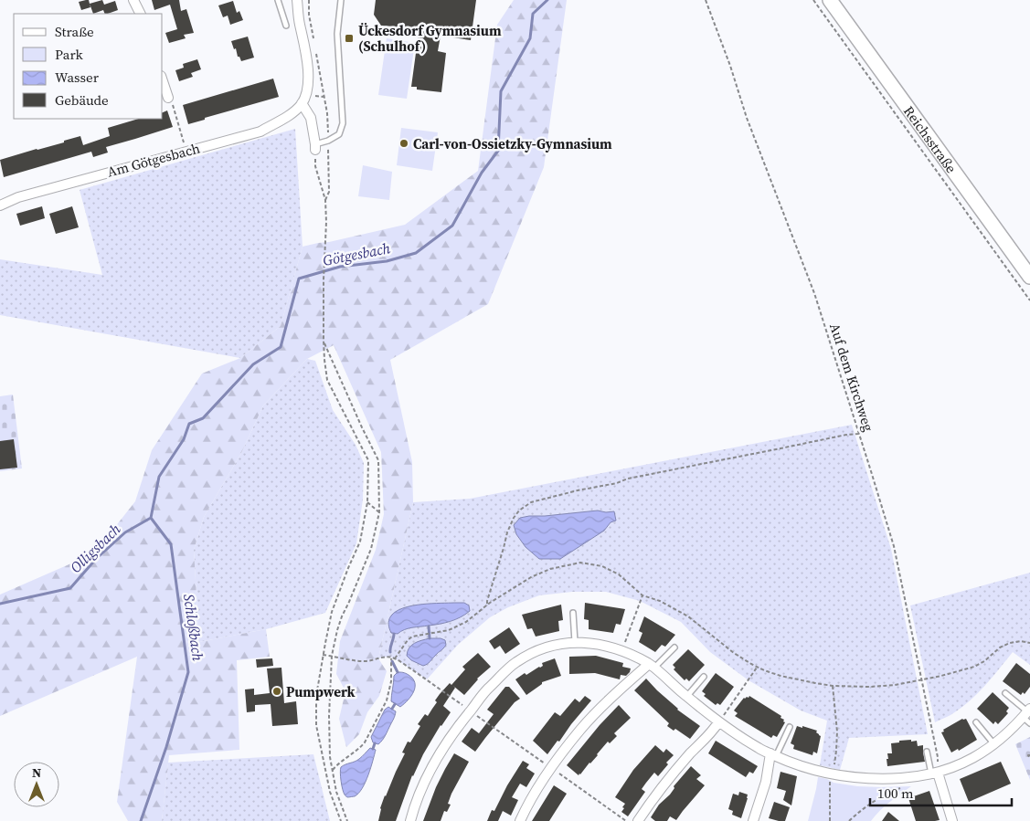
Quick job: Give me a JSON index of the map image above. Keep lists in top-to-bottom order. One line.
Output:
{"streets":{"main road":["Reichsstraße"],"street":["Am Götgesbach"],"path":["Auf dem Kirchweg"]},"water":["Götgesbach","Olligsbach","Schloßbach"],"places":{"transit":["Ückesdorf Gymnasium (Schulhof)"],"other":["Carl-von-Ossietzky-Gymnasium","Pumpwerk"]},"legend":["Straße","Park","Wasser","Gebäude"],"scale_bar":"100 m","north":"top"}
